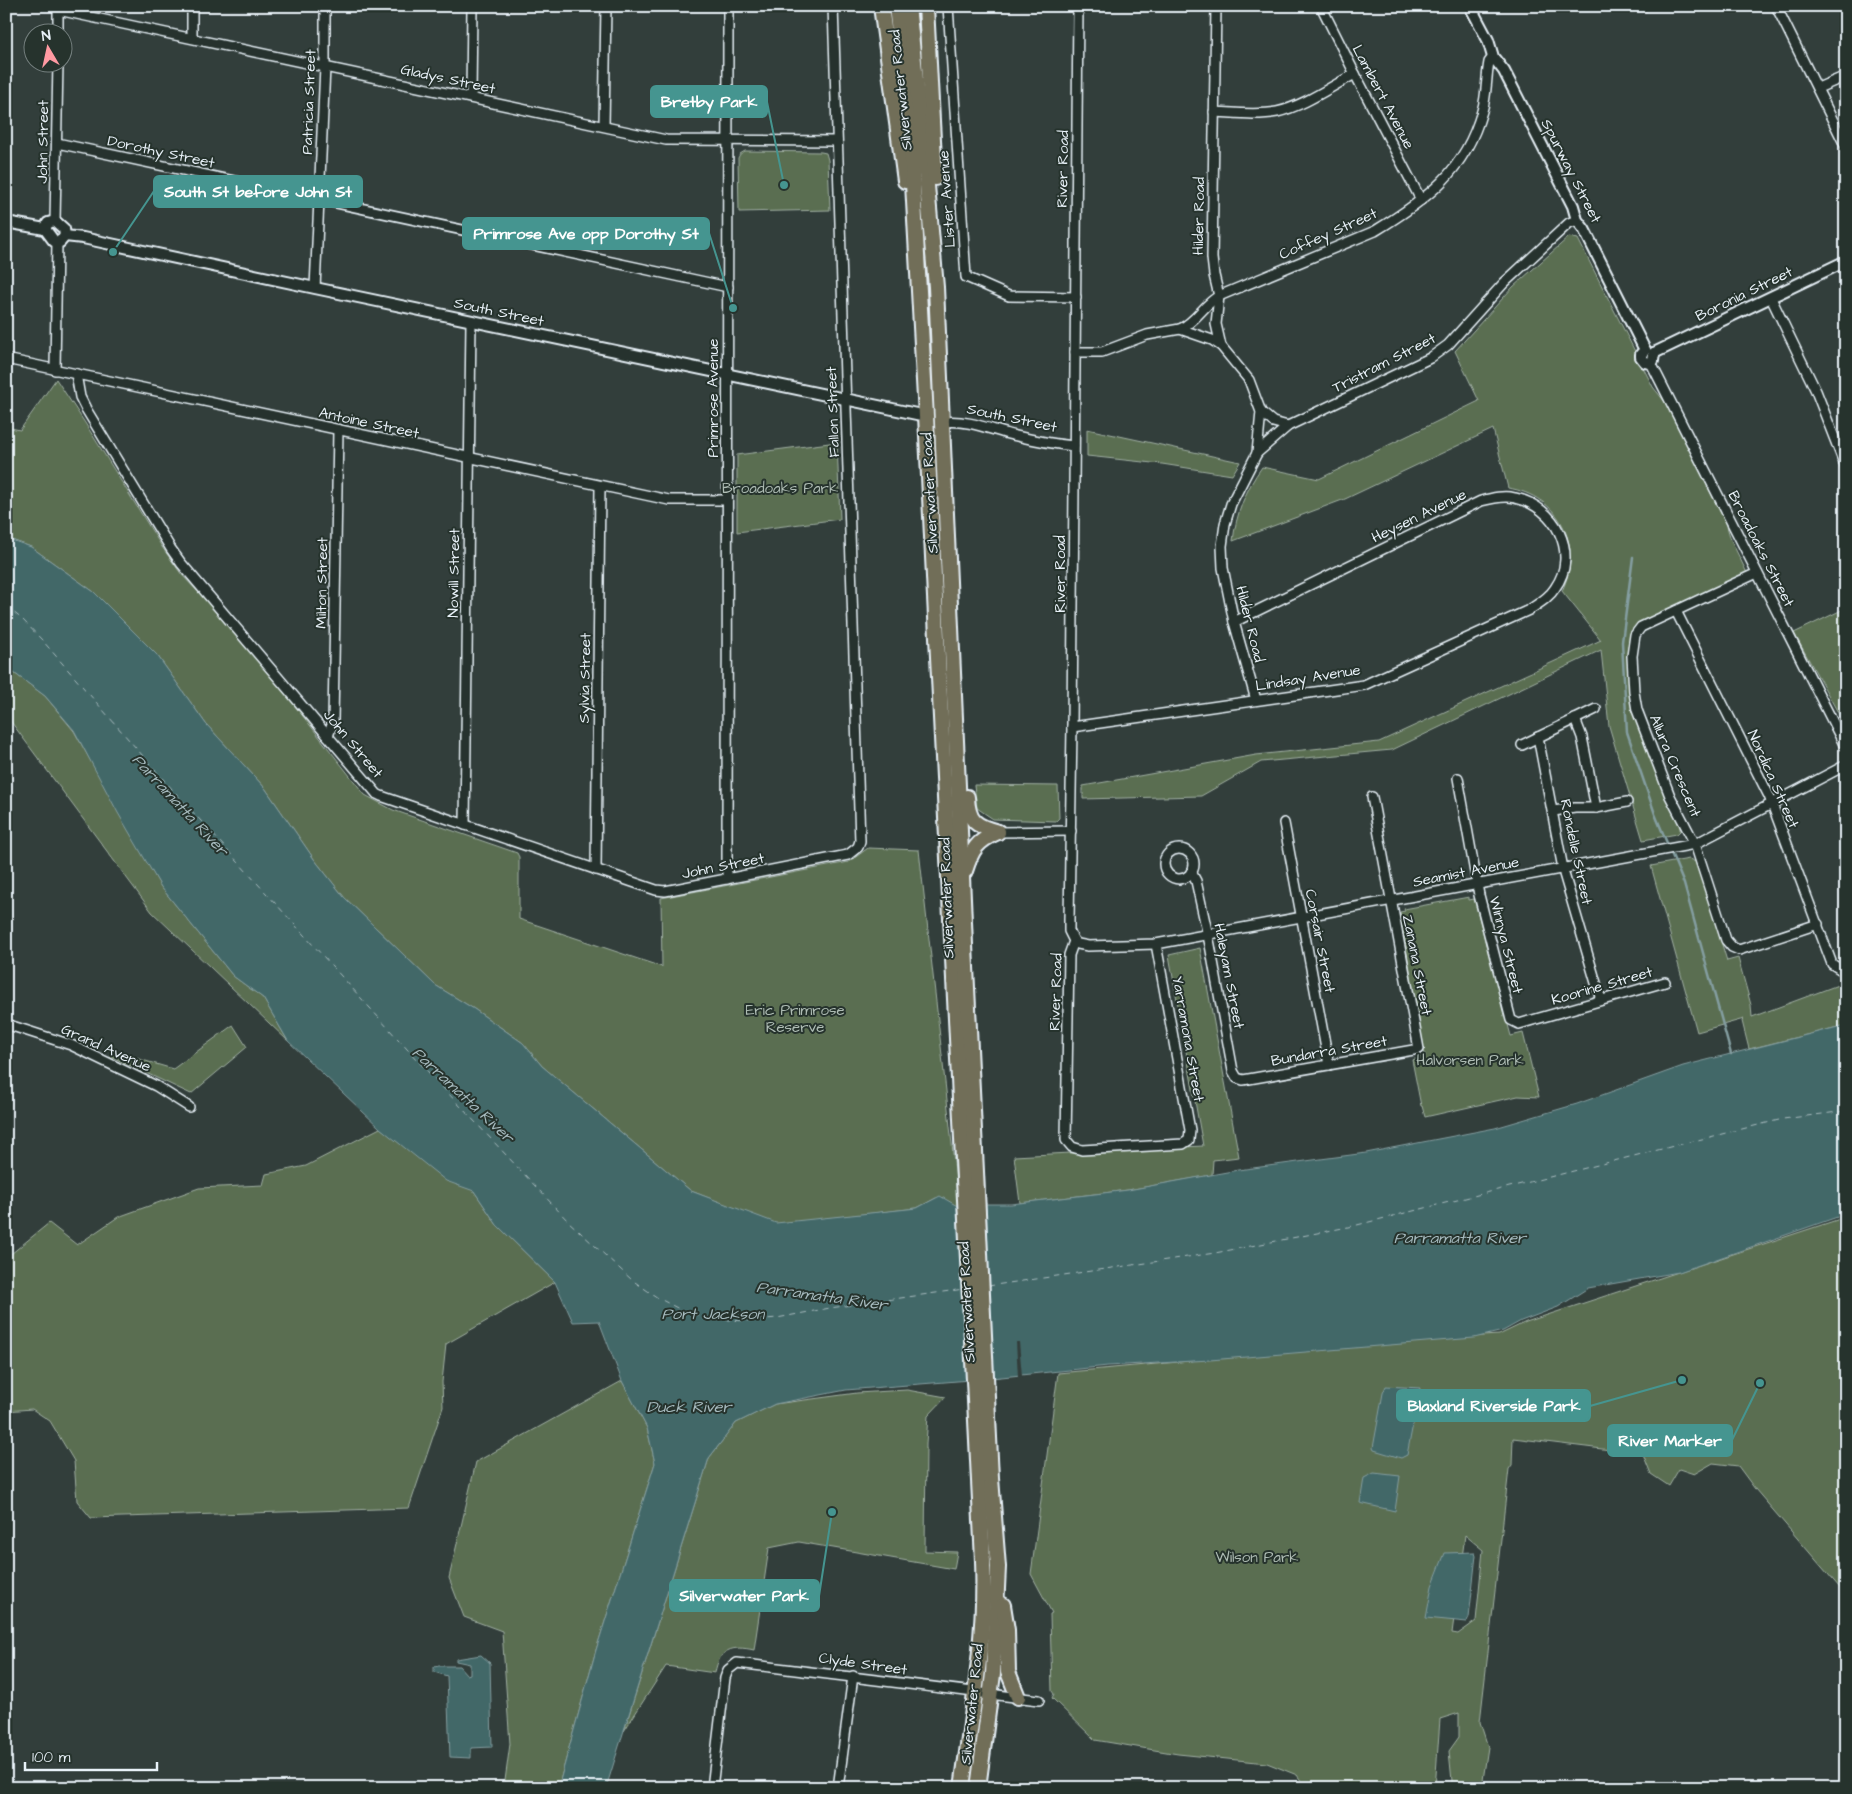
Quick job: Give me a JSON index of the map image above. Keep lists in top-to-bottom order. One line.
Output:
{"streets":{"highway":["Silverwater Road"],"street":["Gladys Street","Lambert Avenue","Patricia Street","John Street","Dorothy Street","River Road","Spurway Street","Lister Avenue","Hilder Road","Coffey Street","Boronia Street","South Street","Tristram Street","Primrose Avenue","Fallon Street","Antoine Street","Heysen Avenue","Broadoaks Street","Nowill Street","Milton Street","Sylvia Street","Lindsay Avenue","Allura Crescent","Nordica Street","Rondelle Street","Seamist Avenue","Corsair Street","Winnya Street","Zanana Street","Haleyam Street","Koorine Street","Yarramona Street","Grand Avenue","Bundarra Street","Clyde Street"]},"crossings":[["Gladys Street","Patricia Street"],["Gladys Street","Primrose Avenue"],["Gladys Street","Fallon Street"],["Silverwater Road","South Street"],["Silverwater Road","Clyde Street"],["Lambert Avenue","Coffey Street"],["Patricia Street","Dorothy Street"],["Patricia Street","South Street"],["John Street","Dorothy Street"],["John Street","South Street"],["John Street","Primrose Avenue"],["John Street","Fallon Street"],["John Street","Antoine Street"],["John Street","Nowill Street"],["John Street","Milton Street"],["John Street","Sylvia Street"],["Dorothy Street","Primrose Avenue"],["River Road","Lister Avenue"],["River Road","Coffey Street"],["River Road","South Street"],["River Road","Lindsay Avenue"],["River Road","Seamist Avenue"],["River Road","Yarramona Street"],["Spurway Street","Coffey Street"],["Spurway Street","Boronia Street"],["Spurway Street","Tristram Street"],["Spurway Street","Broadoaks Street"],["Hilder Road","Coffey Street"],["Hilder Road","Tristram Street"],["Hilder Road","Heysen Avenue"],["Hilder Road","Lindsay Avenue"],["Boronia Street","Broadoaks Street"],["South Street","Primrose Avenue"],["South Street","Fallon Street"],["South Street","Nowill Street"],["Primrose Avenue","Antoine Street"],["Antoine Street","Nowill Street"],["Antoine Street","Milton Street"],["Antoine Street","Sylvia Street"],["Heysen Avenue","Lindsay Avenue"],["Broadoaks Street","Allura Crescent"],["Allura Crescent","Nordica Street"],["Allura Crescent","Seamist Avenue"],["Nordica Street","Seamist Avenue"],["Rondelle Street","Seamist Avenue"],["Rondelle Street","Koorine Street"],["Seamist Avenue","Corsair Street"],["Seamist Avenue","Winnya Street"],["Seamist Avenue","Zanana Street"],["Seamist Avenue","Haleyam Street"],["Seamist Avenue","Yarramona Street"],["Corsair Street","Bundarra Street"],["Winnya Street","Koorine Street"],["Zanana Street","Bundarra Street"],["Haleyam Street","Bundarra Street"]],"water":["Parramatta River","Port Jackson","Duck River"],"parks":["Broadoaks Park","Eric Primrose Reserve","Halvorsen Park","Wilson Park"],"places":["Bretby Park","South St before John St","Primrose Ave opp Dorothy St","Blaxland Riverside Park","River Marker","Silverwater Park"],"scale_bar":"100 m","north":"top"}
